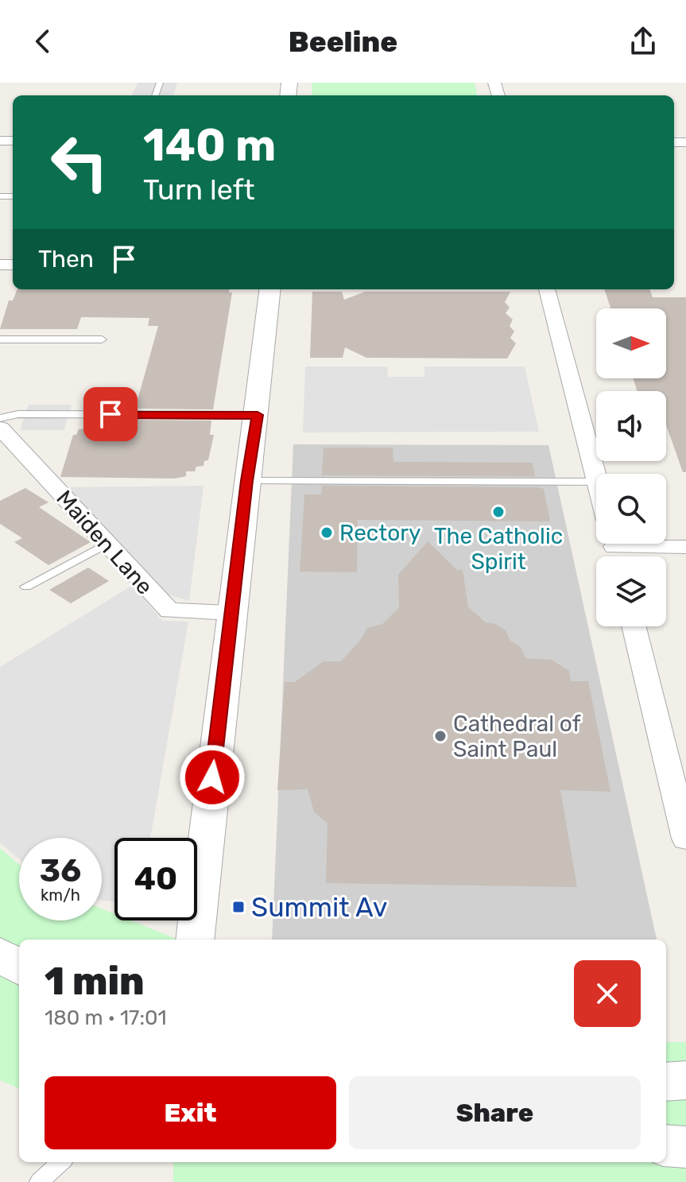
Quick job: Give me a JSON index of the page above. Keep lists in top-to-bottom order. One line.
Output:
{"streets":{"street":["Maiden Lane"]},"places":{"other":["The Catholic Spirit","Rectory","Cathedral of Saint Paul"],"transit":["Summit Av"]},"north":"right","page":{"header":"Beeline","turn":["140 m","Turn left"],"then":"Then","speed":"36 km/h","limit":"40","heading":["1 min","180 m · 17:01"],"buttons":["Exit","Share"]}}
